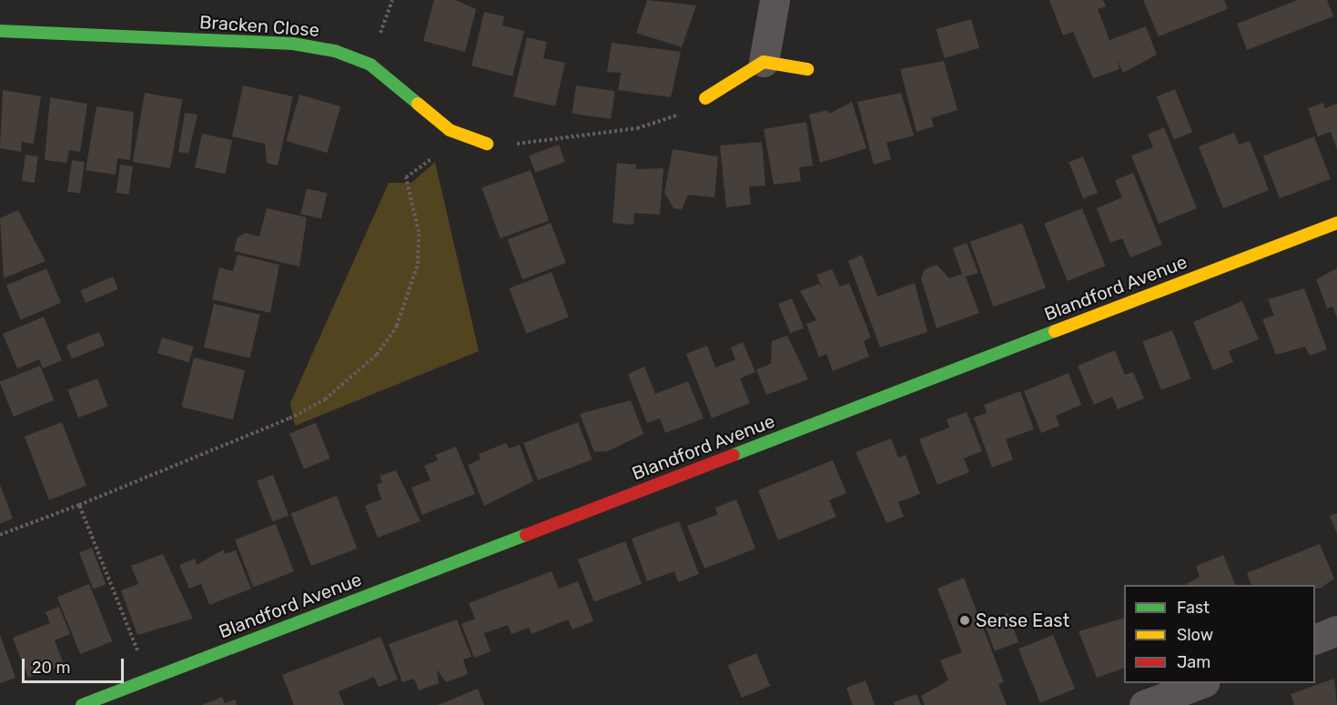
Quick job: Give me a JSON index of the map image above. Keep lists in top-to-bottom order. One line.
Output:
{"streets":{"street":["Bracken Close","Blandford Avenue"]},"places":["Sense East"],"legend":["Fast","Slow","Jam"],"scale_bar":"20 m"}
